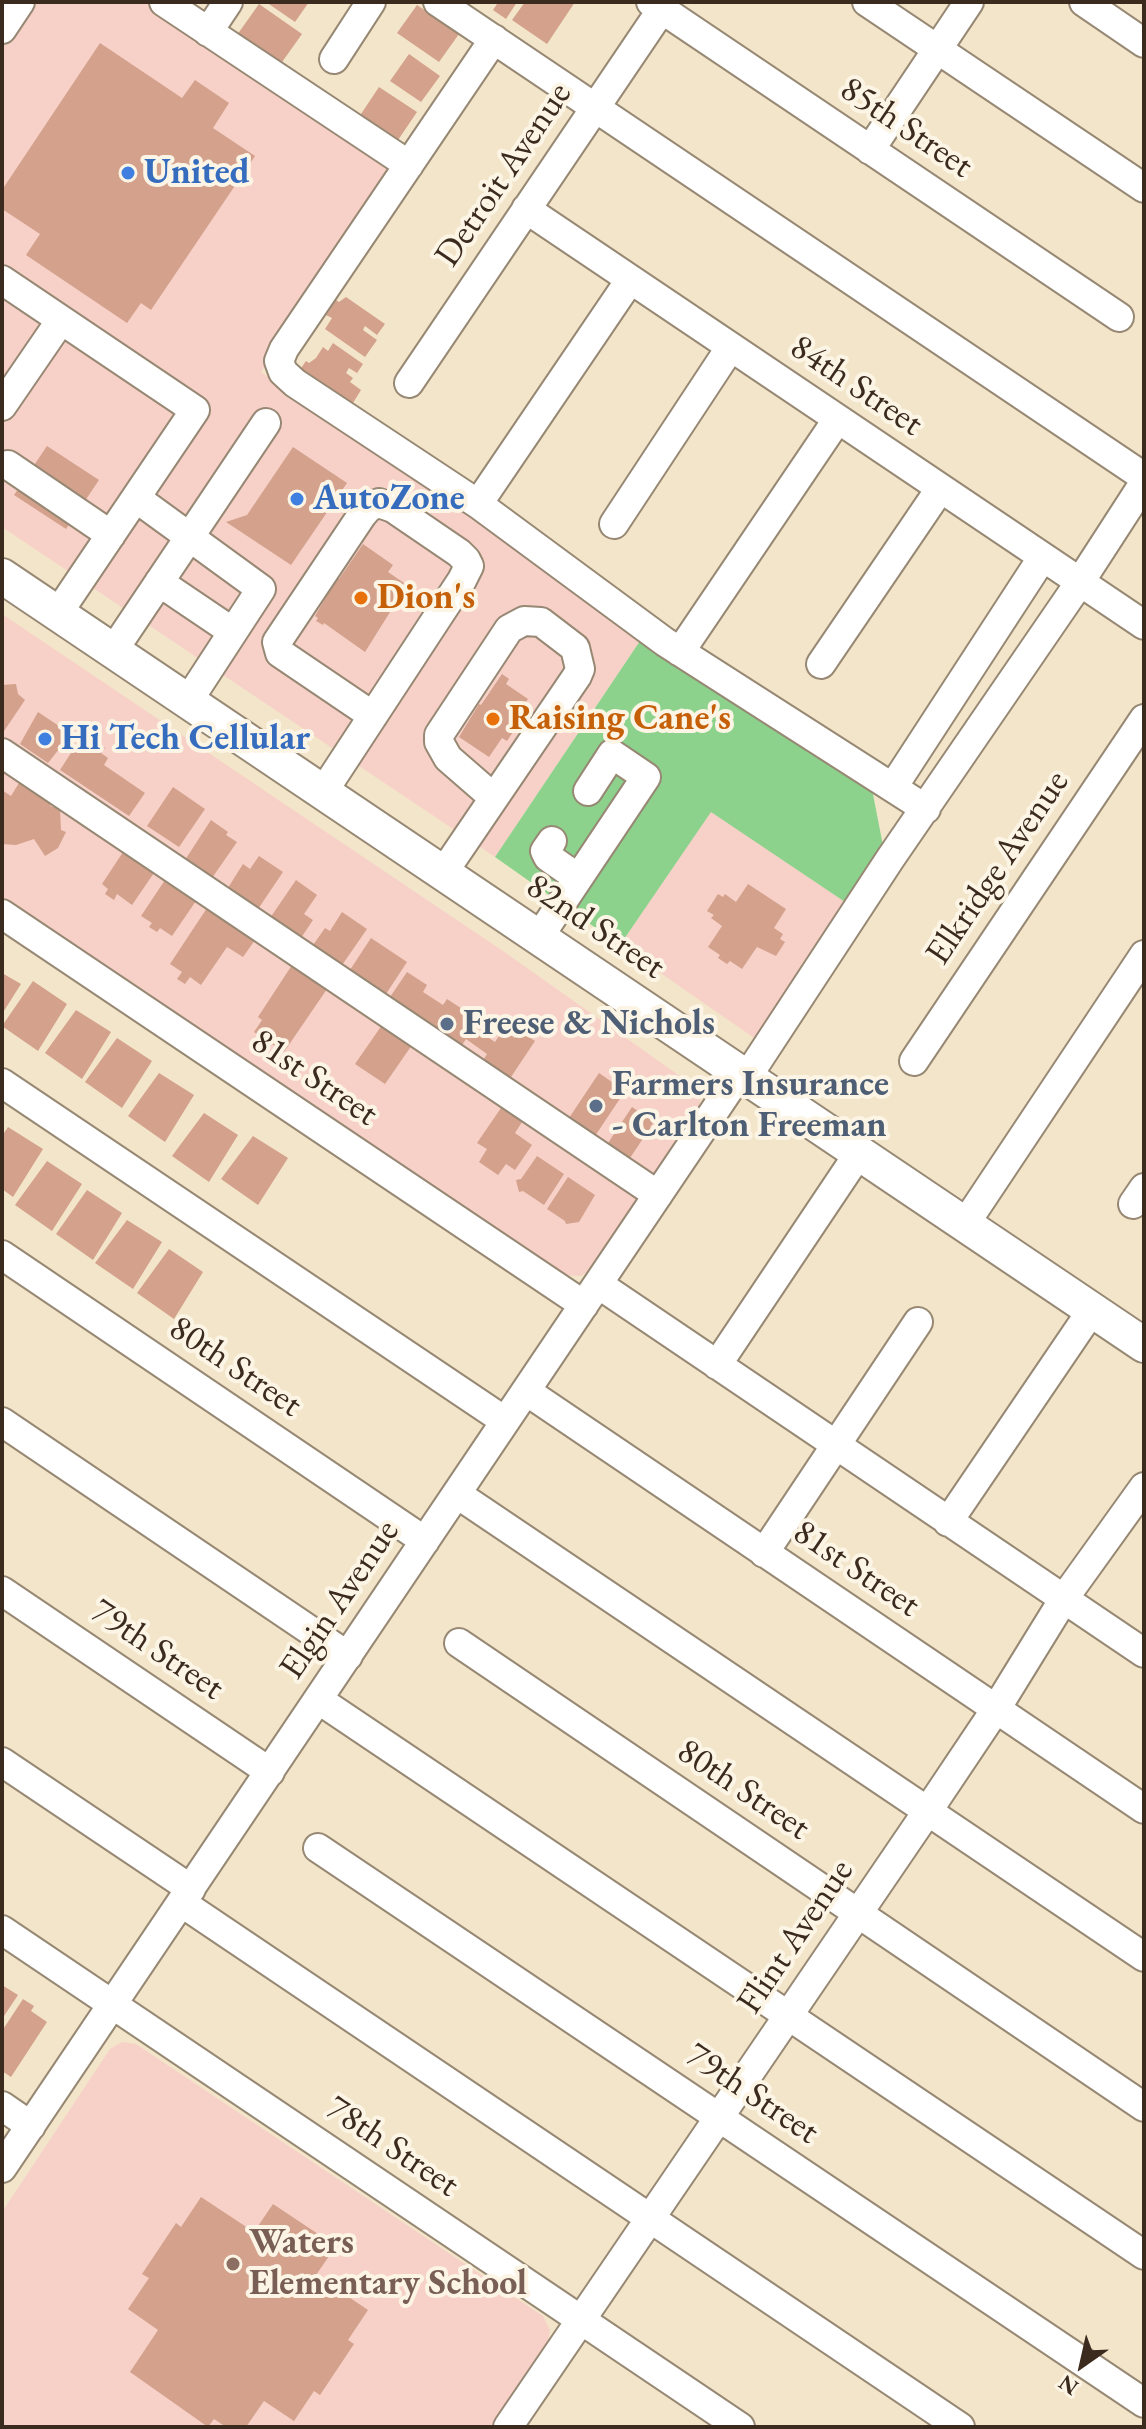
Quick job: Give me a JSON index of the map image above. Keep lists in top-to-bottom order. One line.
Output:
{"streets":{"main road":["82nd Street"],"street":["85th Street","Detroit Avenue","84th Street","Elkridge Avenue","81st Street","80th Street","Elgin Avenue","79th Street","Flint Avenue","78th Street"]},"crossings":[["85th Street","Detroit Avenue"],["Detroit Avenue","84th Street"],["84th Street","Elgin Avenue"],["82nd Street","Elgin Avenue"],["81st Street","Elgin Avenue"],["81st Street","Flint Avenue"],["80th Street","Elgin Avenue"],["80th Street","Flint Avenue"],["Elgin Avenue","79th Street"],["Elgin Avenue","78th Street"],["79th Street","Flint Avenue"],["Flint Avenue","78th Street"]],"places":["United","AutoZone","Dion's","Raising Cane's","Hi Tech Cellular","Freese & Nichols","Farmers Insurance - Carlton Freeman","Waters Elementary School"],"north":"bottom left"}
